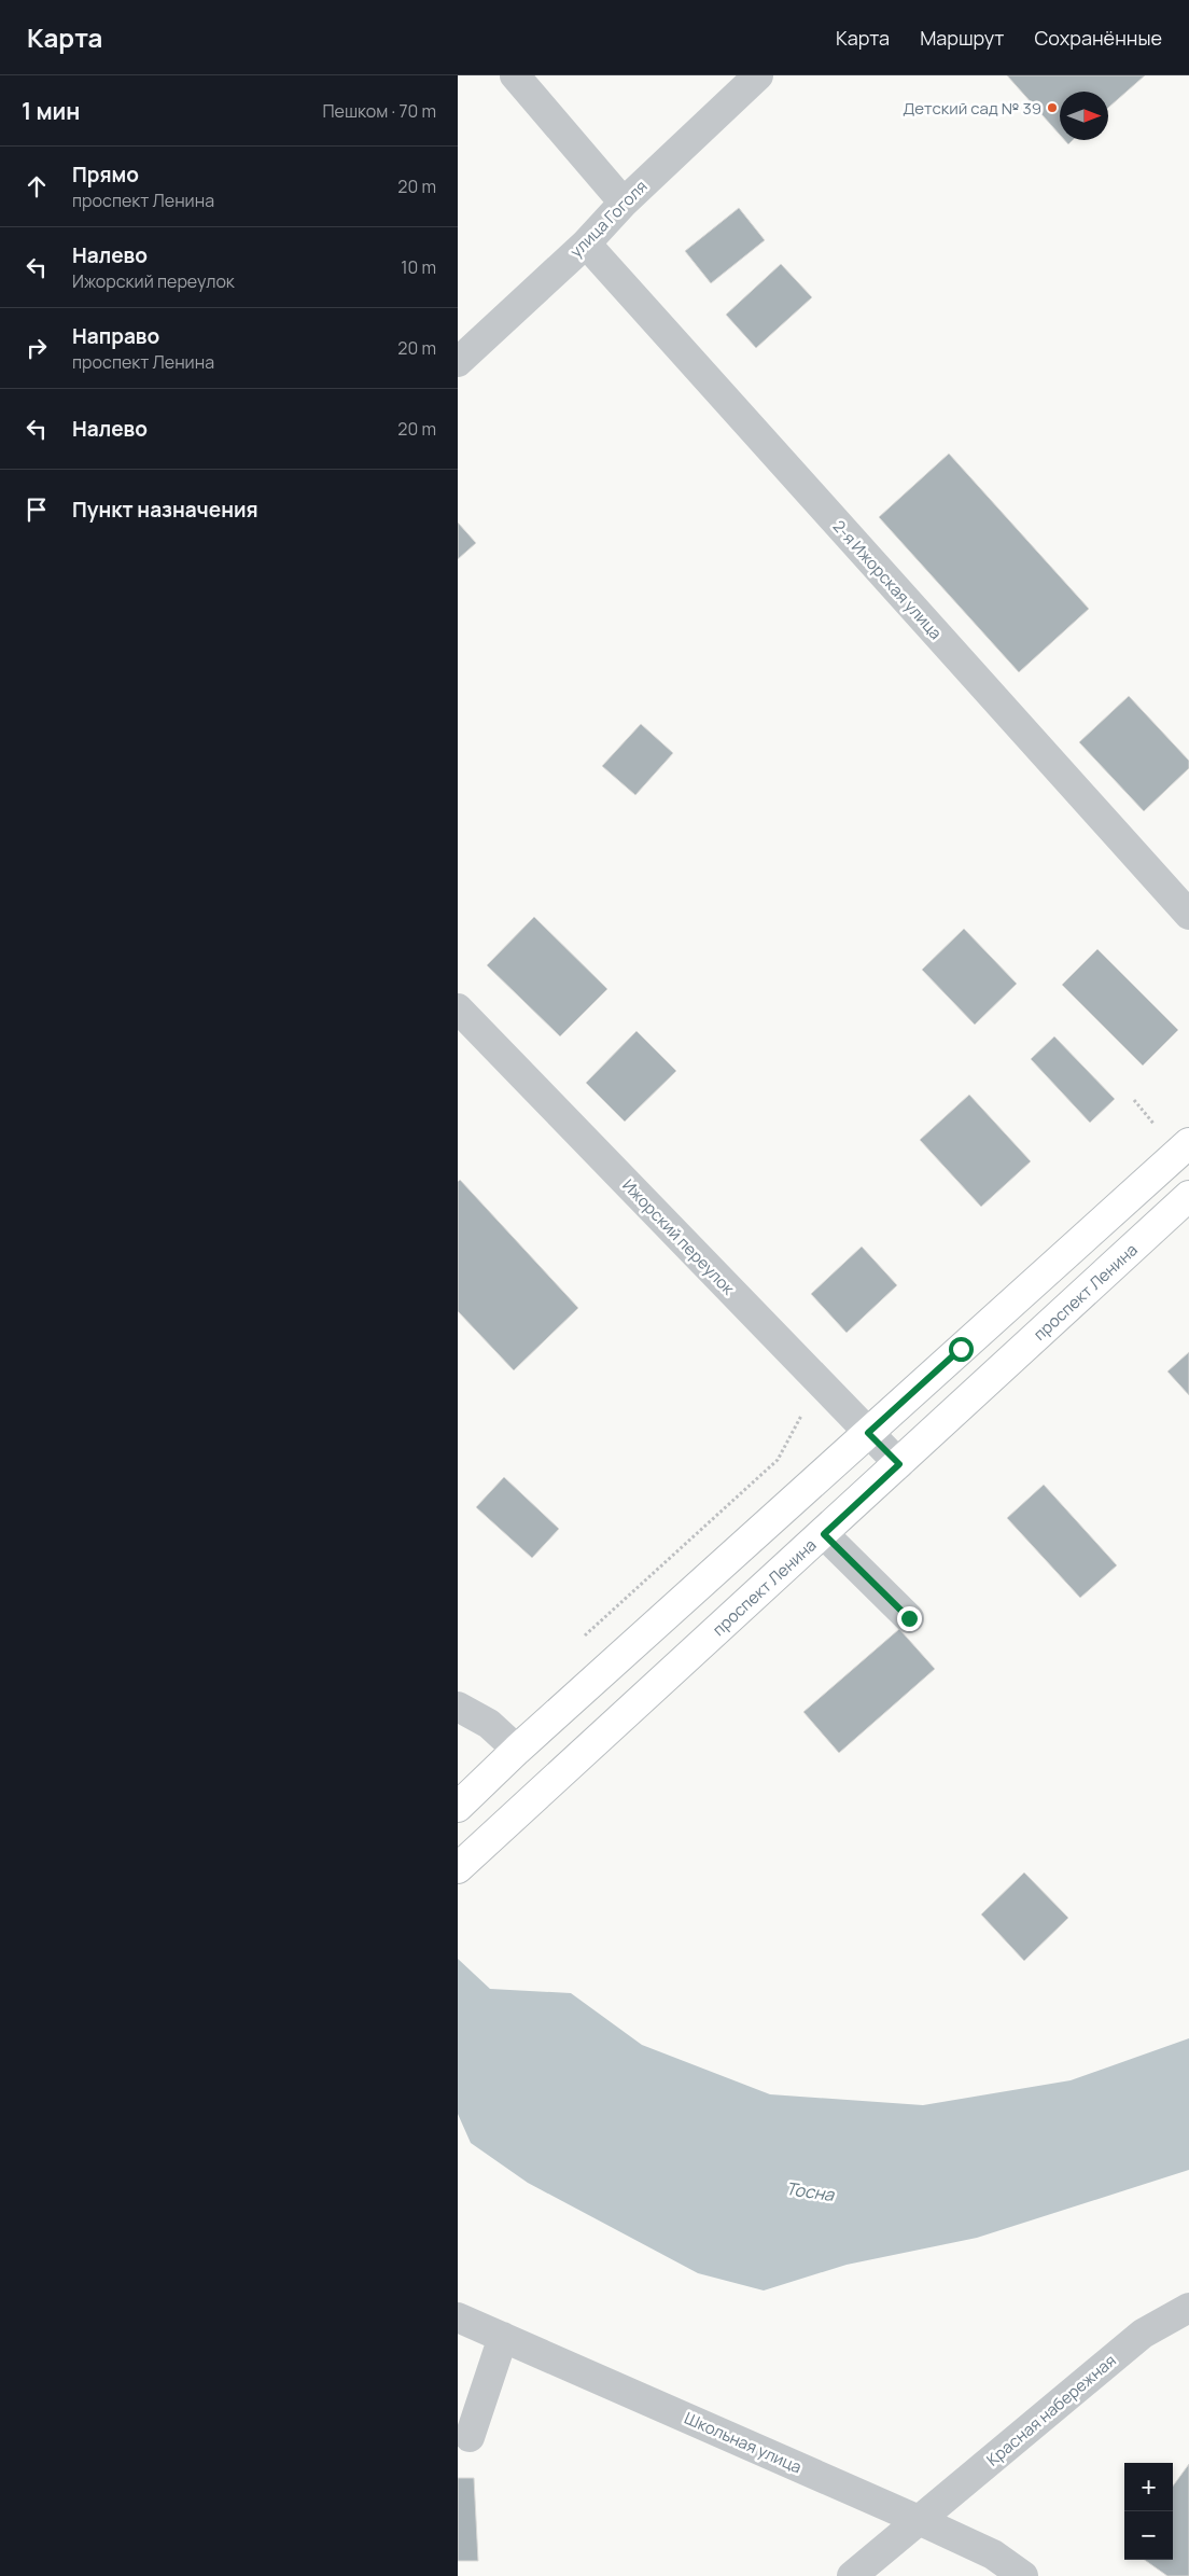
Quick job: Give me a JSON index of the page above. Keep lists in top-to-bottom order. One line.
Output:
{"streets":{"main road":["проспект Ленина"],"street":["улица Гоголя","2-я Ижорская улица","Ижорский переулок","Красная набережная","Школьная улица"]},"crossings":[["улица Гоголя","2-я Ижорская улица"],["Ижорский переулок","проспект Ленина"],["Красная набережная","Школьная улица"]],"water":["Тосна"],"places":["Детский сад № 39"],"north":"right","page":{"header":"Карта","nav":["Карта","Маршрут","Сохранённые"],"heading":["1 мин","Пешком · 70 m"],"list":[["Прямо","проспект Ленина","20 m"],["Налево","Ижорский переулок","10 m"],["Направо","проспект Ленина","20 m"],["Налево","20 m"],"Пункт назначения"],"map_buttons":["+","−"]}}
